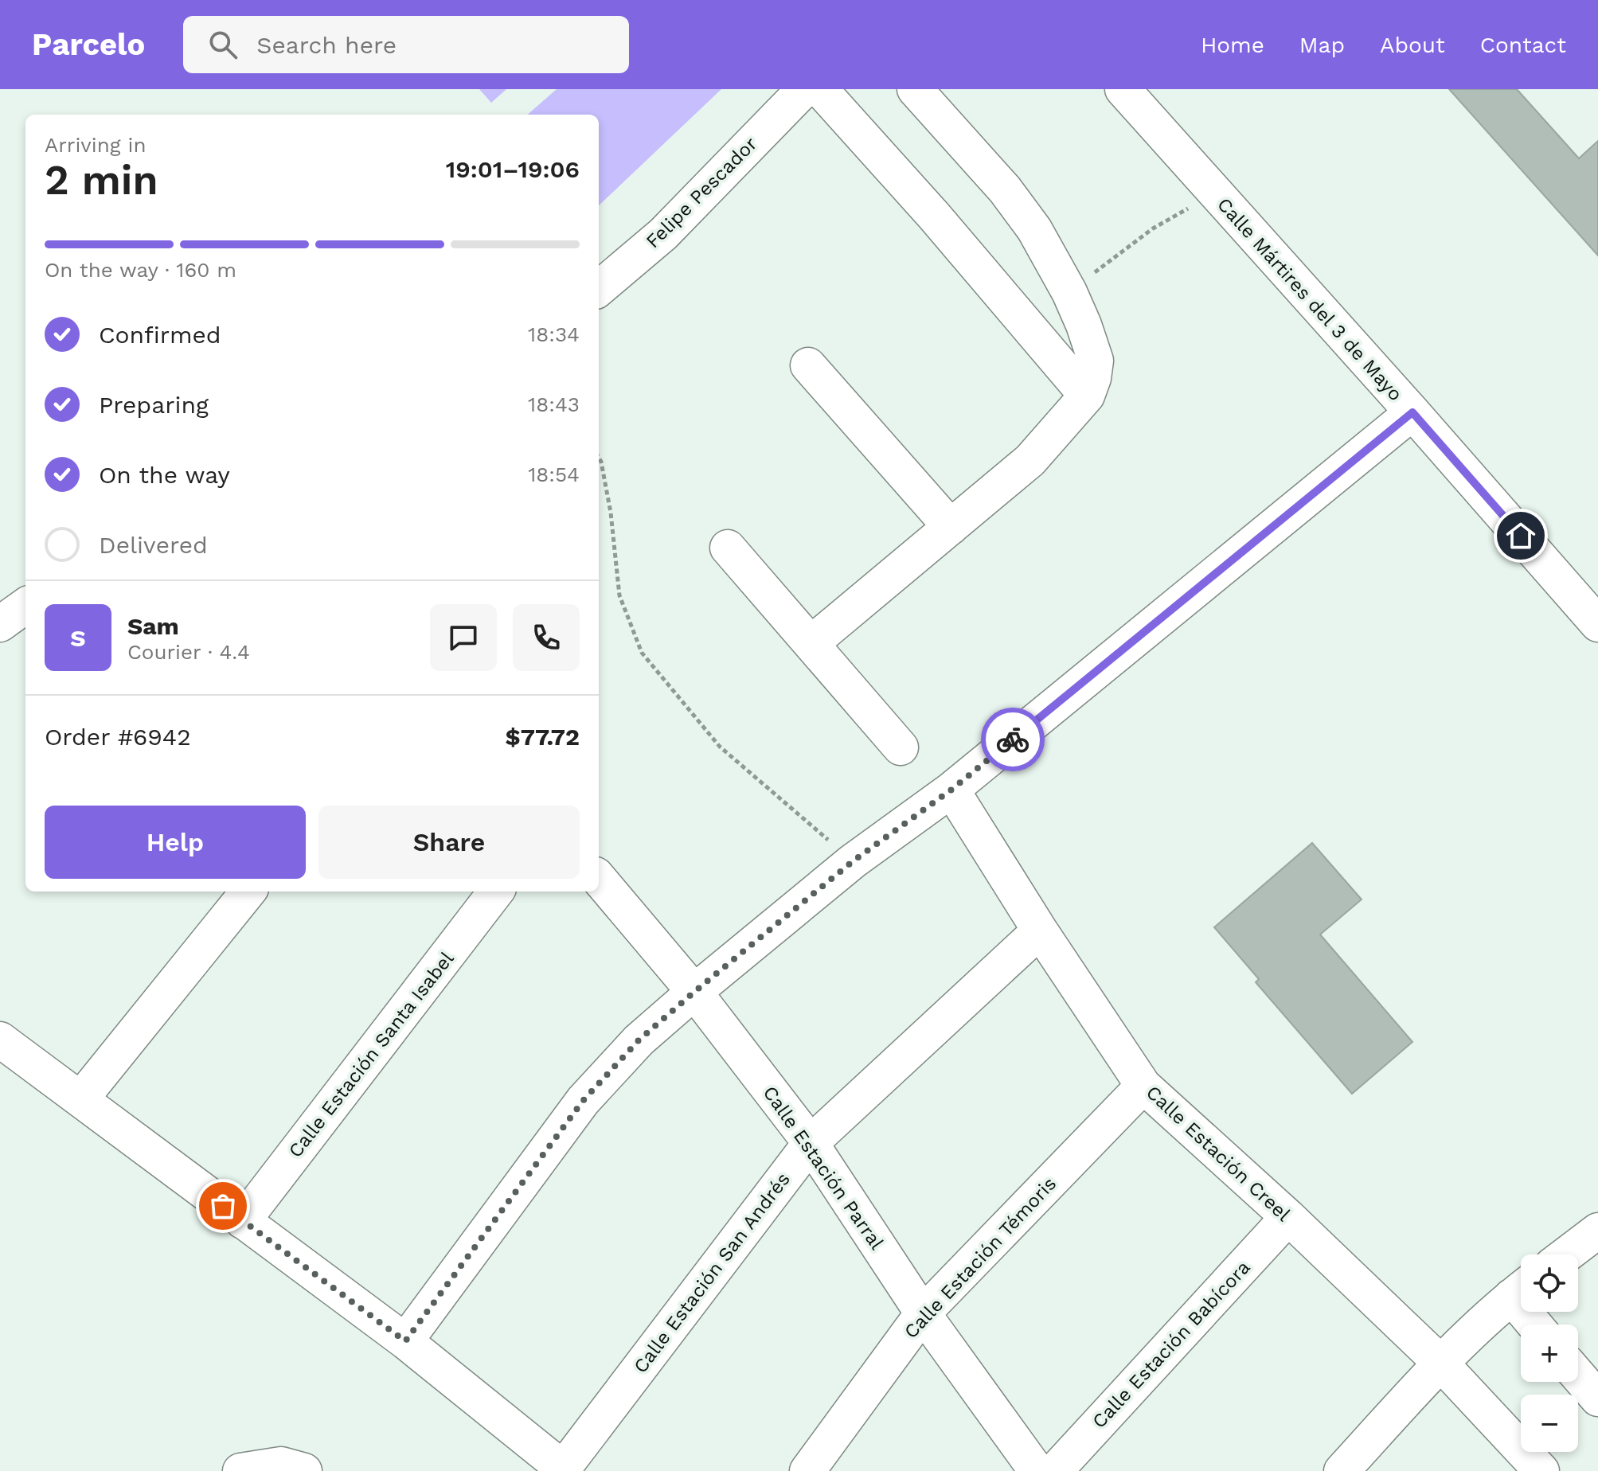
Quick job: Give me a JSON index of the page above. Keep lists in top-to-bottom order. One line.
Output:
{"streets":{"street":["Felipe Pescador","Calle Mártires del 3 de Mayo","Calle Estación Santa Isabel","Calle Estación Creel","Calle Estación Parral","Calle Estación Témoris","Calle Estación San Andrés","Calle Estación Babícora"]},"crossings":[["Calle Estación Creel","Calle Estación Témoris"],["Calle Estación Creel","Calle Estación San Andrés"],["Calle Estación Creel","Calle Estación Babícora"],["Calle Estación Parral","Calle Estación Témoris"],["Calle Estación Parral","Calle Estación San Andrés"]],"page":{"header":"Parcelo","search":"Search here","nav":["Home","Map","About","Contact"],"heading":["2 min","Arriving in","19:01–19:06"],"panel":["Sam","Courier · 4.4","Order #6942","$77.72"],"bar":"On the way · 160 m","list":[["Confirmed","18:34"],["Preparing","18:43"],["On the way","18:54"],"Delivered"],"round":"S","buttons":["Help","Share"],"map_buttons":["+","−"]}}
